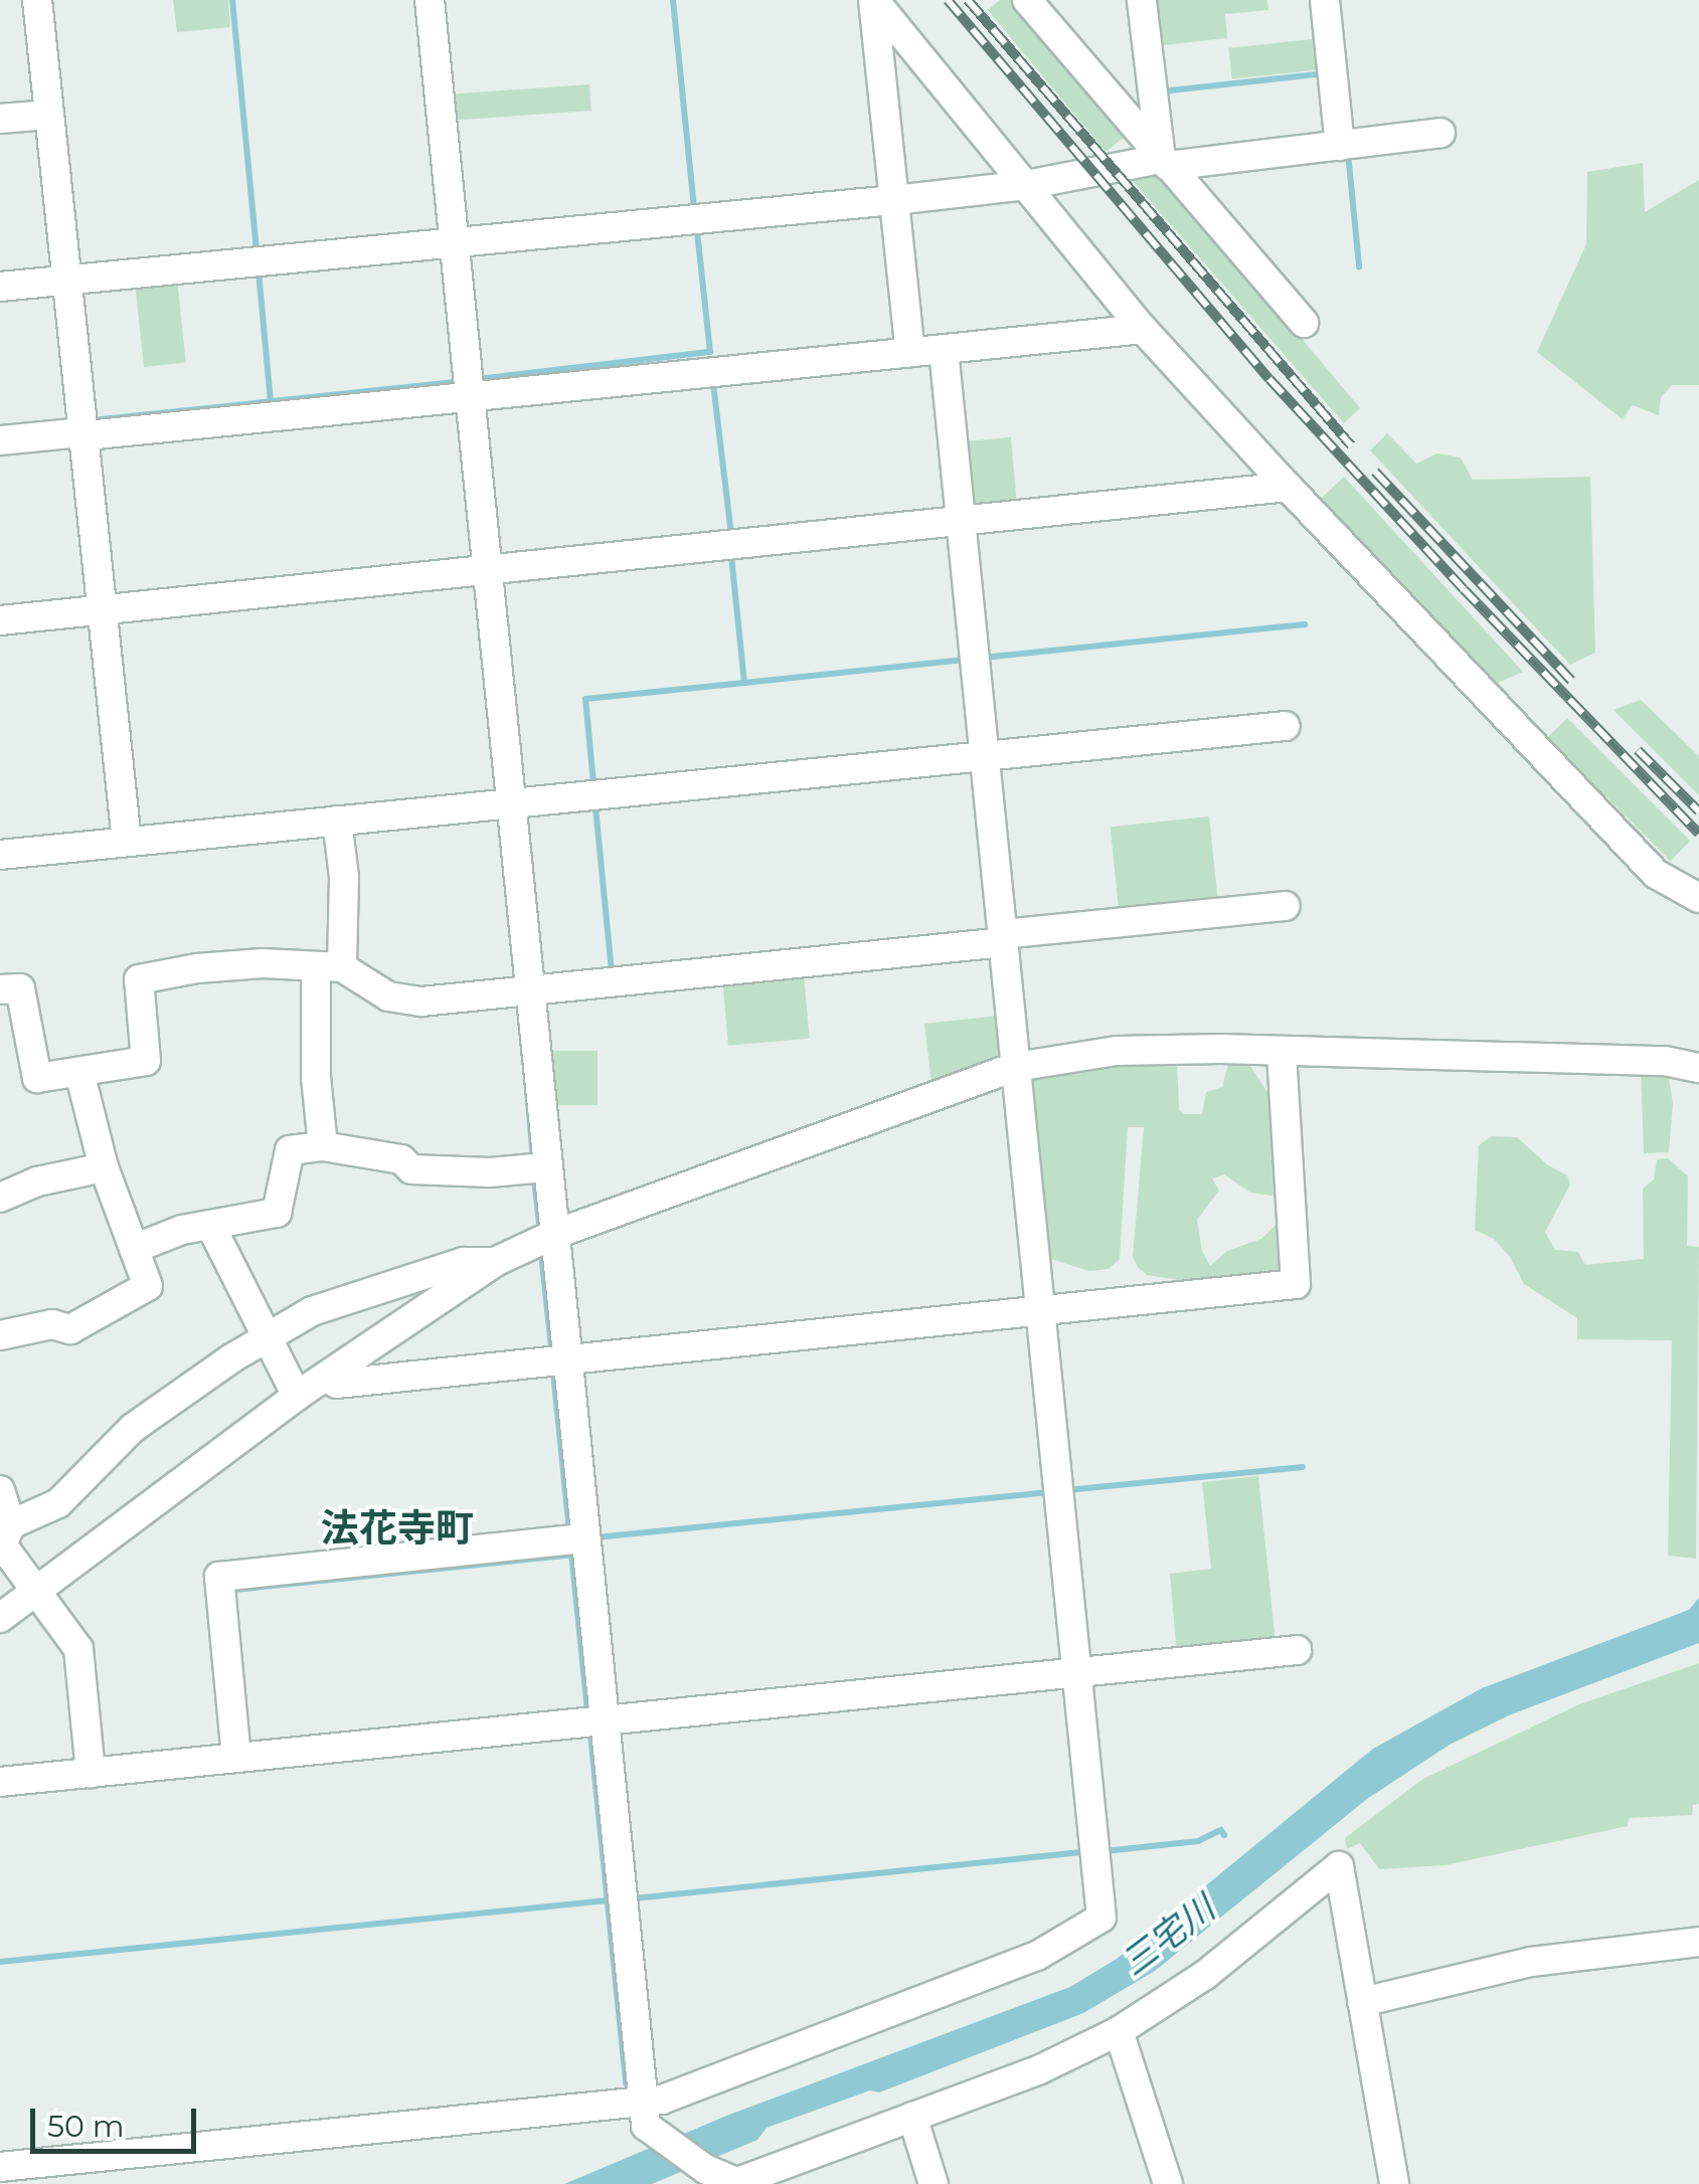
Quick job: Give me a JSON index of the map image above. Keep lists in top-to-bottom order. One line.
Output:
{"districts":["法花寺町"],"water":["三宅川"],"scale_bar":"50 m"}
